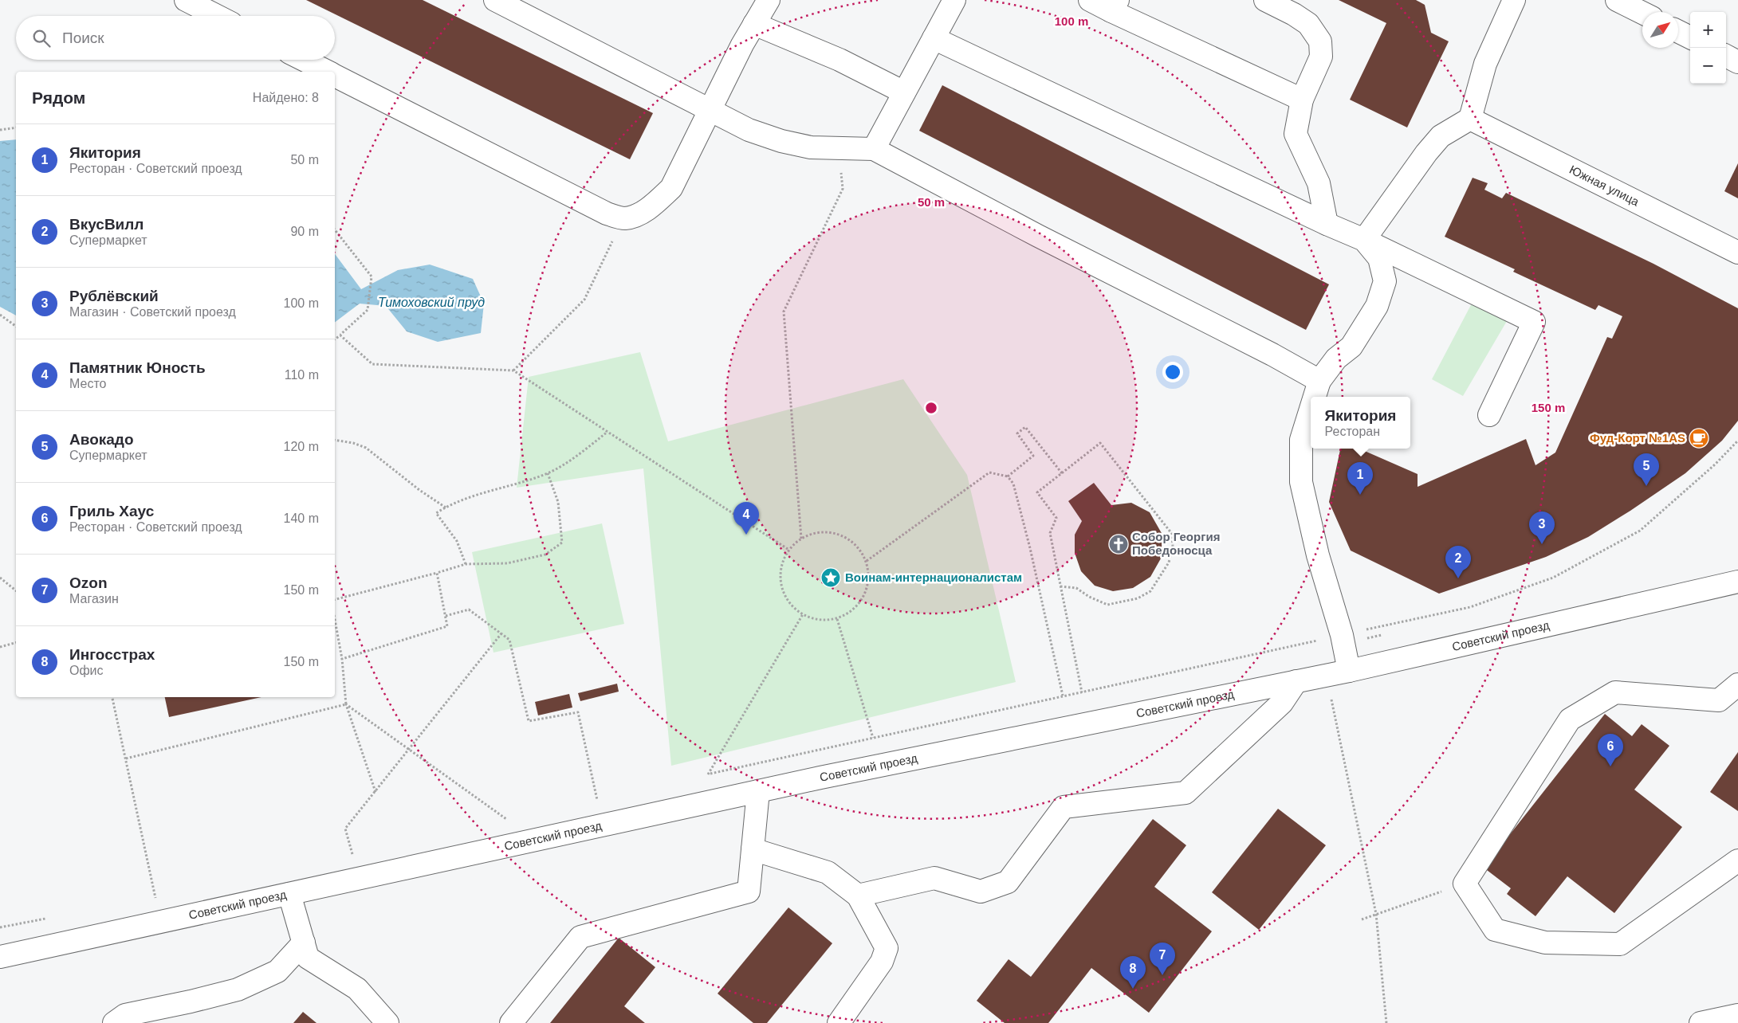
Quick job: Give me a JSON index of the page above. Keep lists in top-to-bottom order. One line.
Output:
{"streets":{"street":["Южная улица","Советский проезд"]},"water":["Тимоховский пруд"],"places":{"cafe":["Фуд-Корт №1AS"],"church":["Собор Георгия Победоносца"],"place":["Воинам-интернационалистам"]},"north":"top right","page":{"map_buttons":["+","−"],"search":"Поиск","heading":["Рядом","Найдено: 8"],"list":[{"mark":"1","name":"Якитория","note":"Ресторан · Советский проезд","value":"50 m"},{"mark":"2","name":"ВкусВилл","note":"Супермаркет","value":"90 m"},{"mark":"3","name":"Рублёвский","note":"Магазин · Советский проезд","value":"100 m"},{"mark":"4","name":"Памятник Юность","note":"Место","value":"110 m"},{"mark":"5","name":"Авокадо","note":"Супермаркет","value":"120 m"},{"mark":"6","name":"Гриль Хаус","note":"Ресторан · Советский проезд","value":"140 m"},{"mark":"7","name":"Ozon","note":"Магазин","value":"150 m"},{"mark":"8","name":"Ингосстрах","note":"Офис","value":"150 m"}],"popup":["Якитория","Ресторан"],"pins":["5","1","4","3","2","6","7","8"]},"rings":["100 m","50 m","150 m"]}
